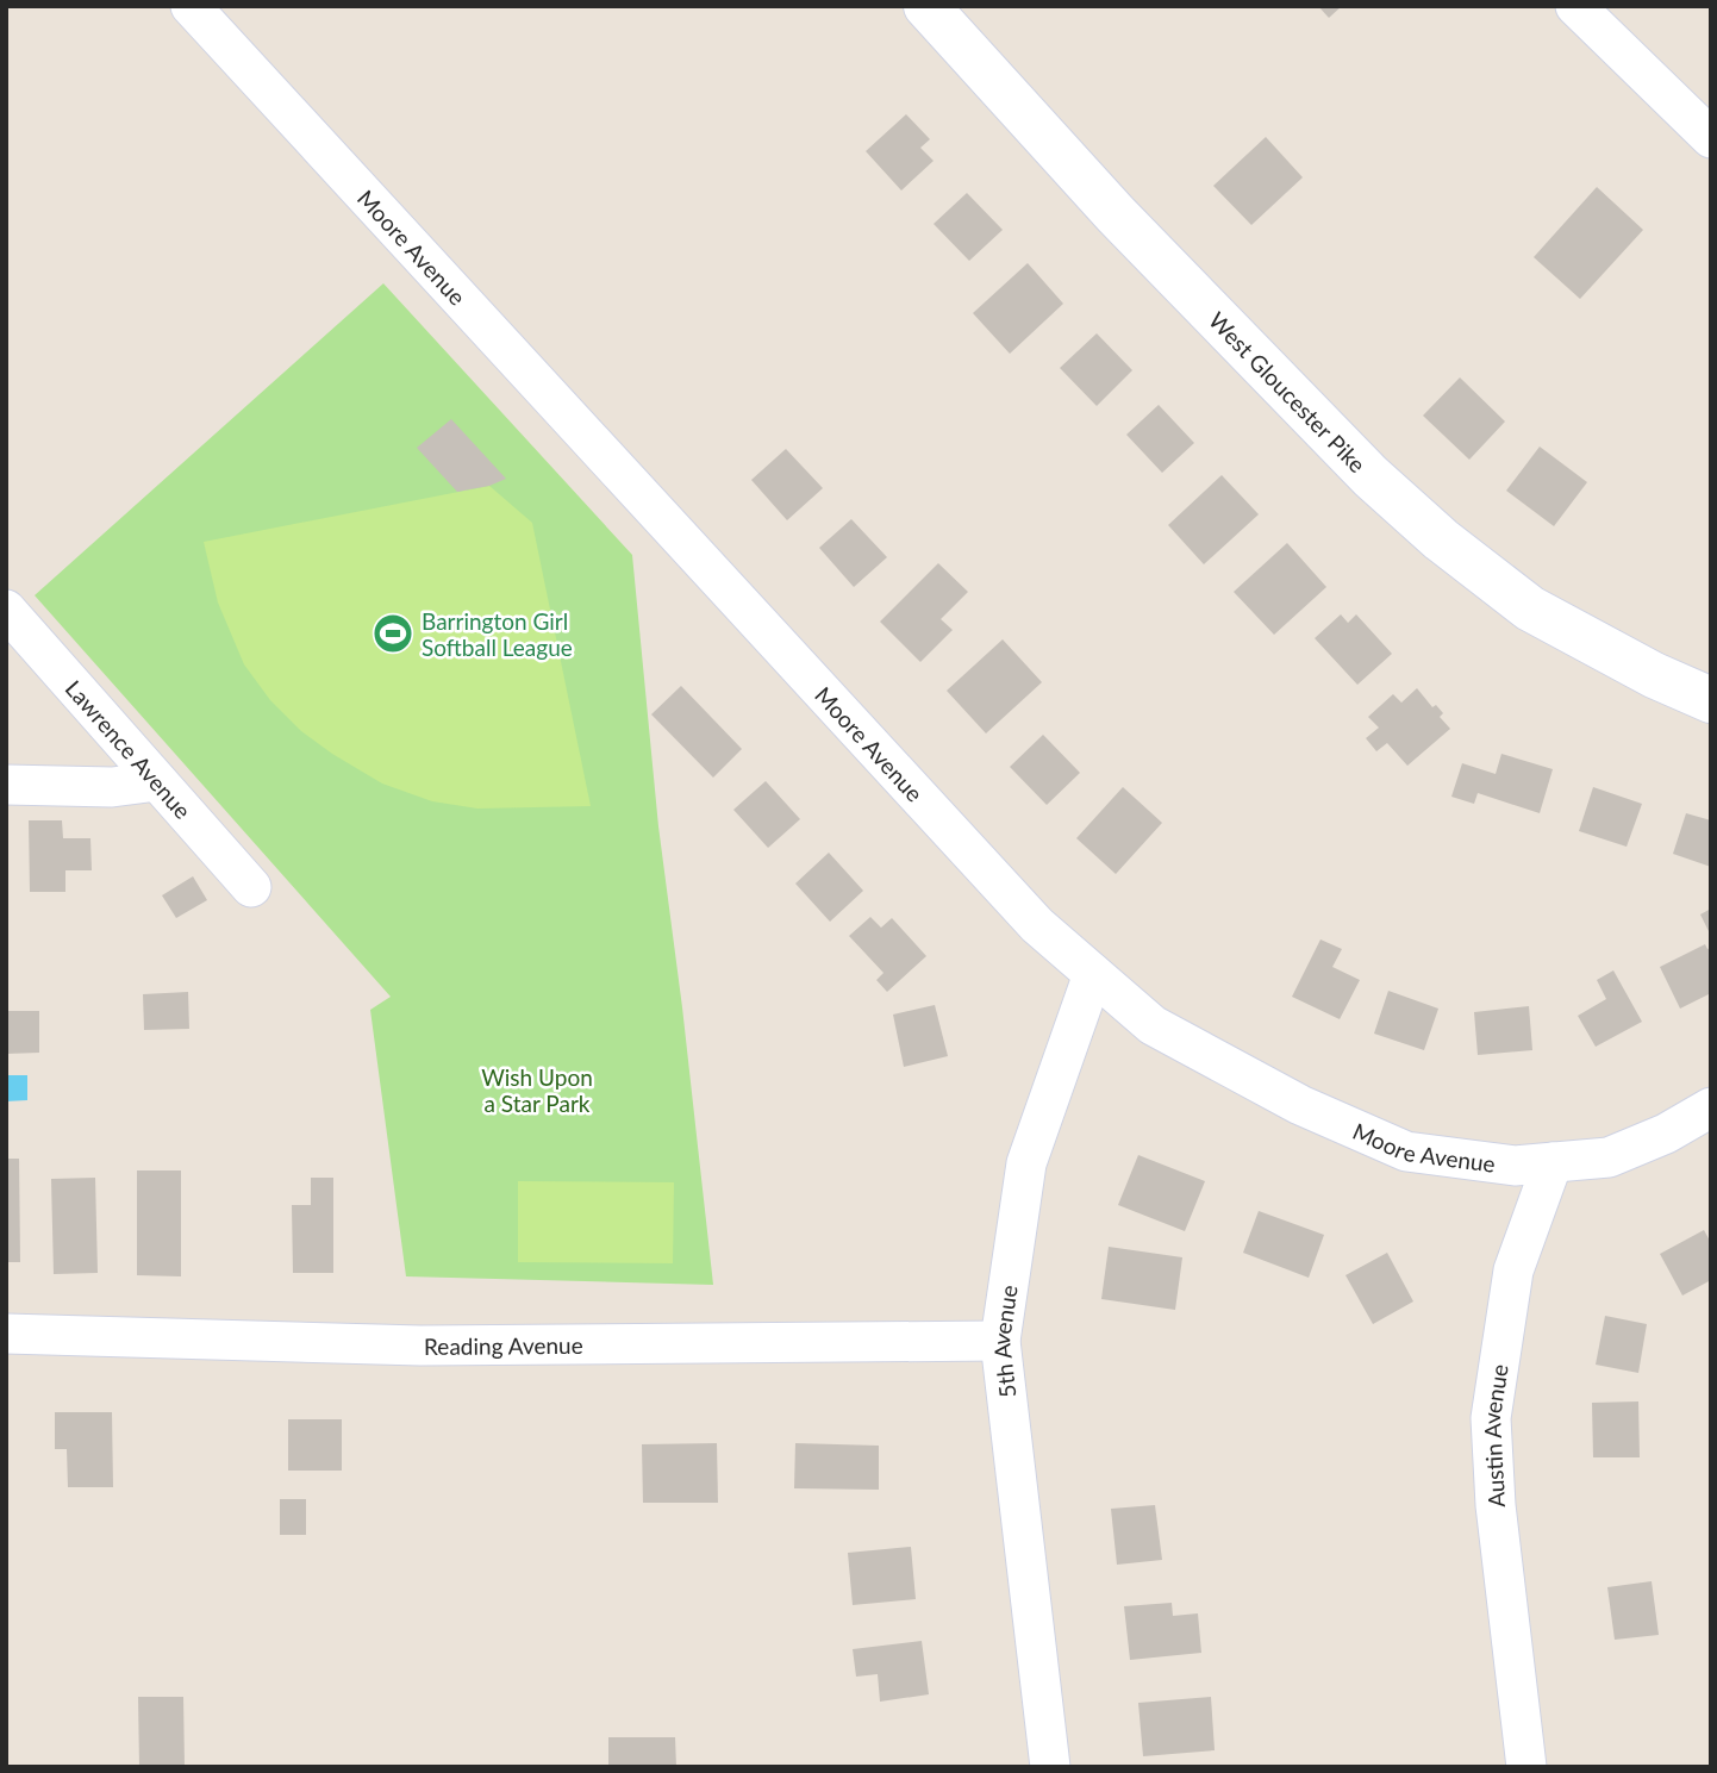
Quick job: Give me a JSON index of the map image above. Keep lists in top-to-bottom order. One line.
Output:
{"streets":{"main road":["West Gloucester Pike"],"street":["Moore Avenue","Lawrence Avenue","5th Avenue","Reading Avenue","Austin Avenue"]},"crossings":[["Moore Avenue","5th Avenue"],["Moore Avenue","Austin Avenue"],["5th Avenue","Reading Avenue"]],"parks":["Wish Upon a Star Park"],"places":{"sports":["Barrington Girl Softball League"]}}
